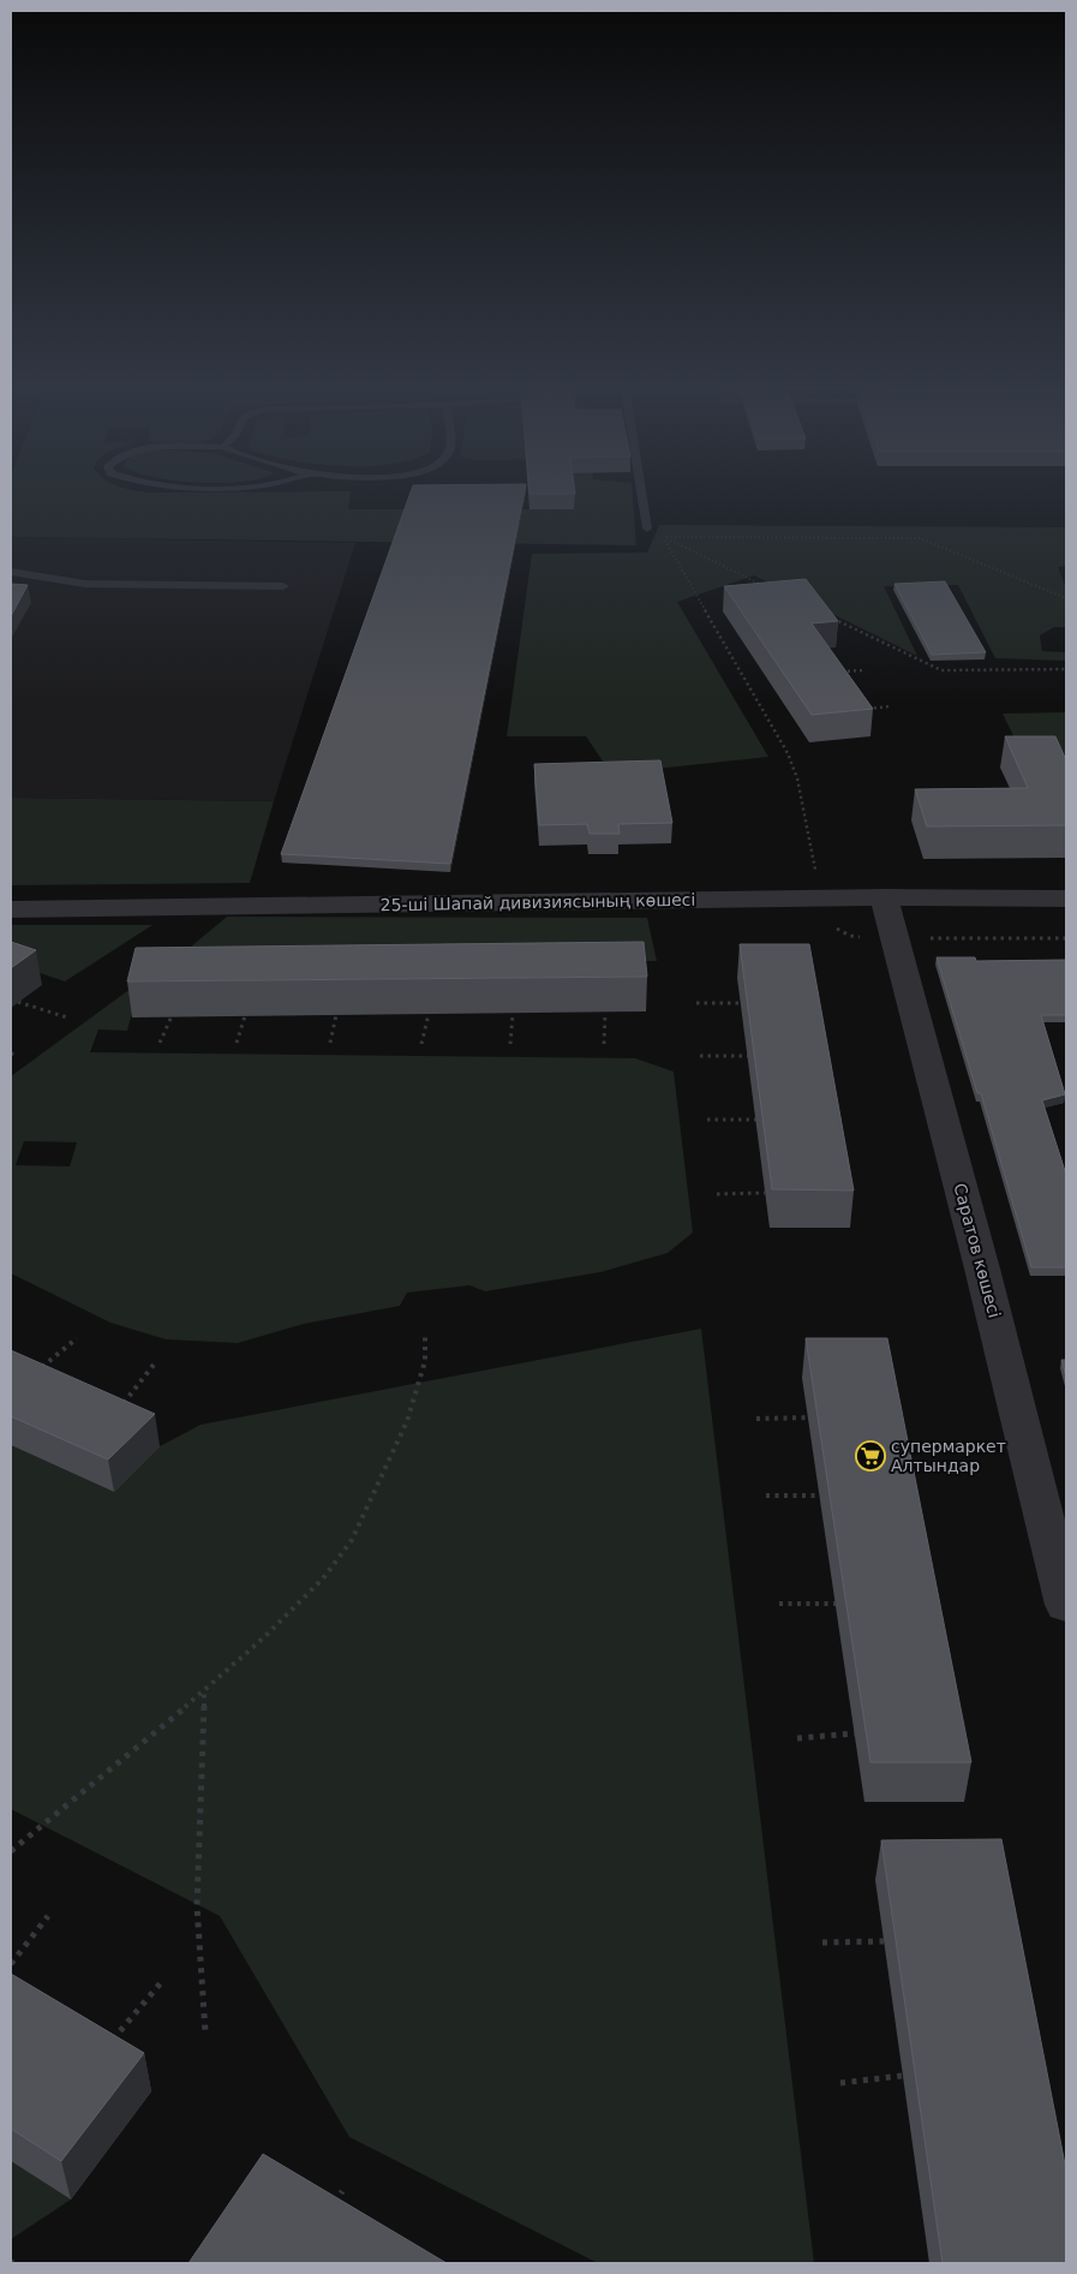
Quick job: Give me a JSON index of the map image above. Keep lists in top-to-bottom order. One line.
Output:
{"streets":{"street":["25-ші Шапай дивизиясының көшесі","Саратов көшесі"]},"crossings":[["25-ші Шапай дивизиясының көшесі","Саратов көшесі"]],"places":{"supermarket":["супермаркет Алтындар"]}}
